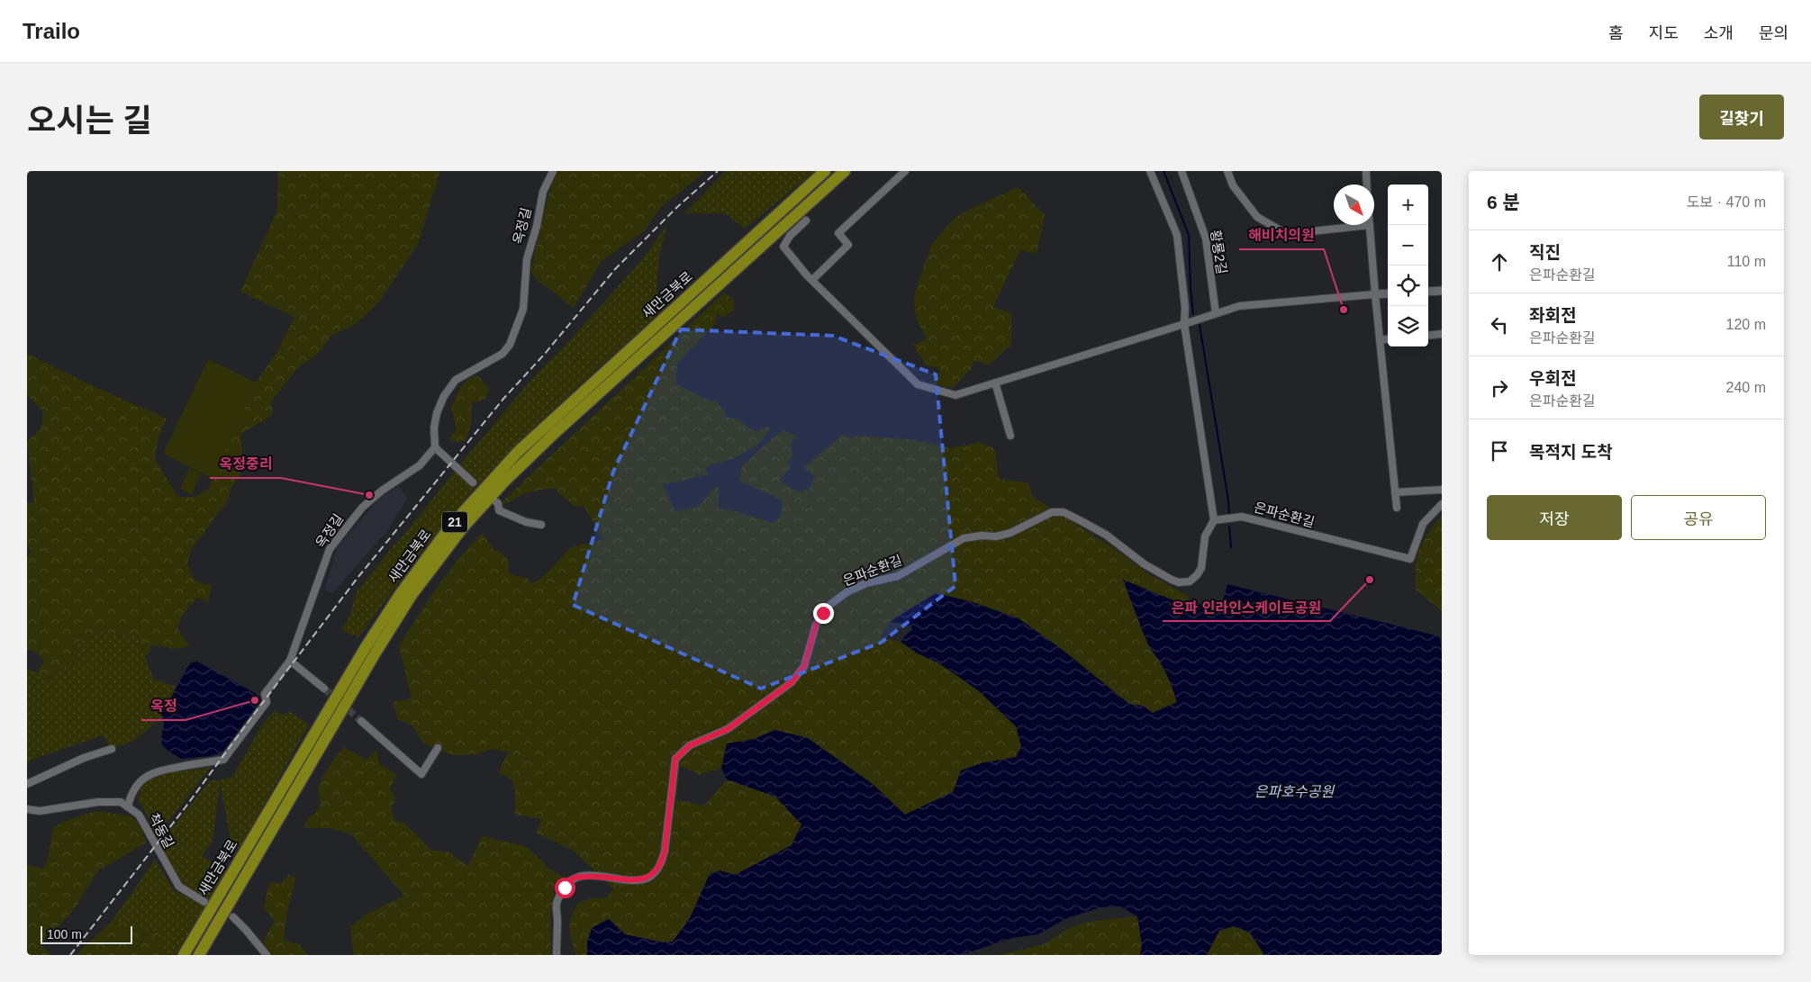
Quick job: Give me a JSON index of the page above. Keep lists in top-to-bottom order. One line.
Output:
{"streets":{"highway":["새만금북로","21"],"street":["옥정길","황룡2길","은파순환길","척동길"]},"crossings":[["옥정길","척동길"],["새만금북로","21"],["새만금북로","척동길"],["21","척동길"]],"water":["은파호수공원"],"places":["해비치의원","옥정중리","은파 인라인스케이트공원","옥정"],"scale_bar":"100 m","north":"bottom right","page":{"header":"Trailo","nav":["홈","지도","소개","문의"],"title":"오시는 길","buttons":["길찾기",["저장","공유"]],"heading":["6 분","도보 · 470 m"],"map_buttons":["+","−"],"list":[["직진","은파순환길","110 m"],["좌회전","은파순환길","120 m"],["우회전","은파순환길","240 m"],"목적지 도착"],"scale":"100 m"}}
